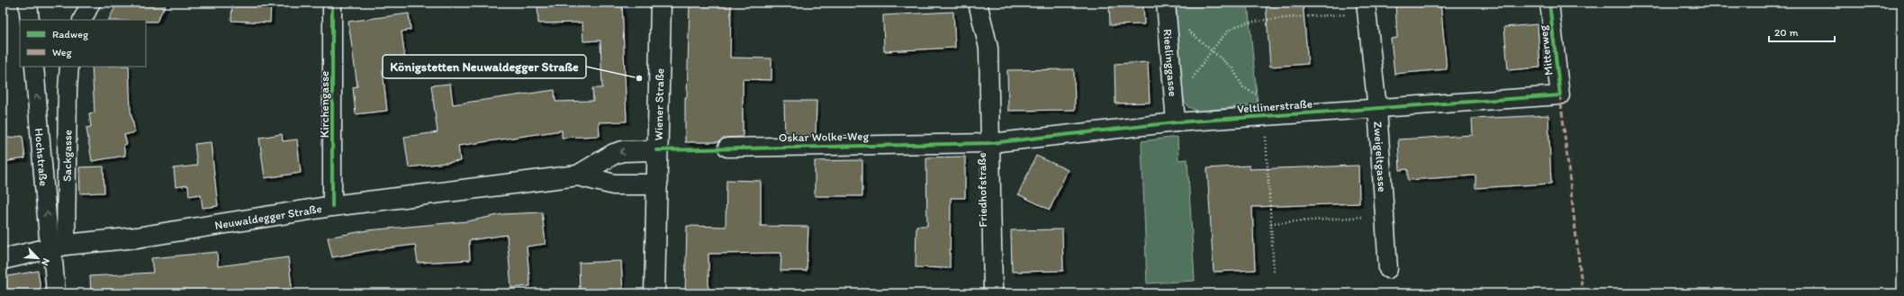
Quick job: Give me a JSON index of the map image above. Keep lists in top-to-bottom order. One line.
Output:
{"streets":{"main road":["Wiener Straße","Neuwaldegger Straße"],"street":["Mitterweg","Rieslinggasse","Kirchengasse","Veltlinerstraße","Oskar Wolke-Weg","Sackgasse","Zweigeltgasse","Hochstraße","Friedhofstraße"]},"crossings":[["Mitterweg","Veltlinerstraße"],["Rieslinggasse","Veltlinerstraße"],["Kirchengasse","Neuwaldegger Straße"],["Wiener Straße","Neuwaldegger Straße"],["Veltlinerstraße","Oskar Wolke-Weg"],["Veltlinerstraße","Zweigeltgasse"],["Veltlinerstraße","Friedhofstraße"],["Oskar Wolke-Weg","Friedhofstraße"],["Sackgasse","Hochstraße"],["Sackgasse","Neuwaldegger Straße"],["Hochstraße","Neuwaldegger Straße"]],"one_way":["Hochstraße"],"places":["Königstetten Neuwaldegger Straße"],"legend":["Radweg","Weg"],"scale_bar":"20 m","north":"bottom right"}
